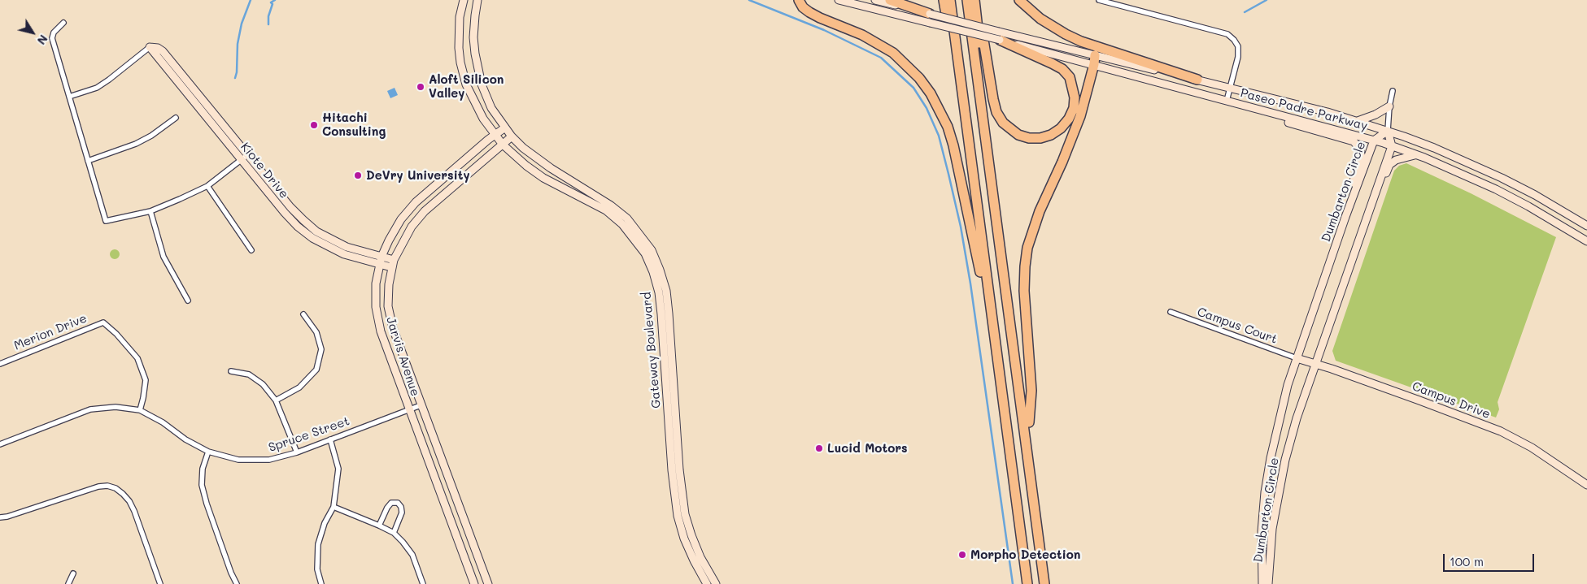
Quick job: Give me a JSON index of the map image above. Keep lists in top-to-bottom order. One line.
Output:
{"streets":{"street":["Paseo Padre Parkway","Kiote Drive","Dumbarton Circle","Campus Court","Merion Drive","Gateway Boulevard","Jarvis Avenue","Campus Drive","Spruce Street"]},"crossings":[["Paseo Padre Parkway","Dumbarton Circle"],["Kiote Drive","Jarvis Avenue"],["Dumbarton Circle","Campus Court"],["Dumbarton Circle","Campus Drive"],["Campus Court","Campus Drive"],["Merion Drive","Spruce Street"],["Gateway Boulevard","Jarvis Avenue"],["Jarvis Avenue","Spruce Street"]],"places":["Aloft Silicon Valley","Hitachi Consulting","DeVry University","Lucid Motors","Morpho Detection"],"scale_bar":"100 m","north":"bottom right"}
